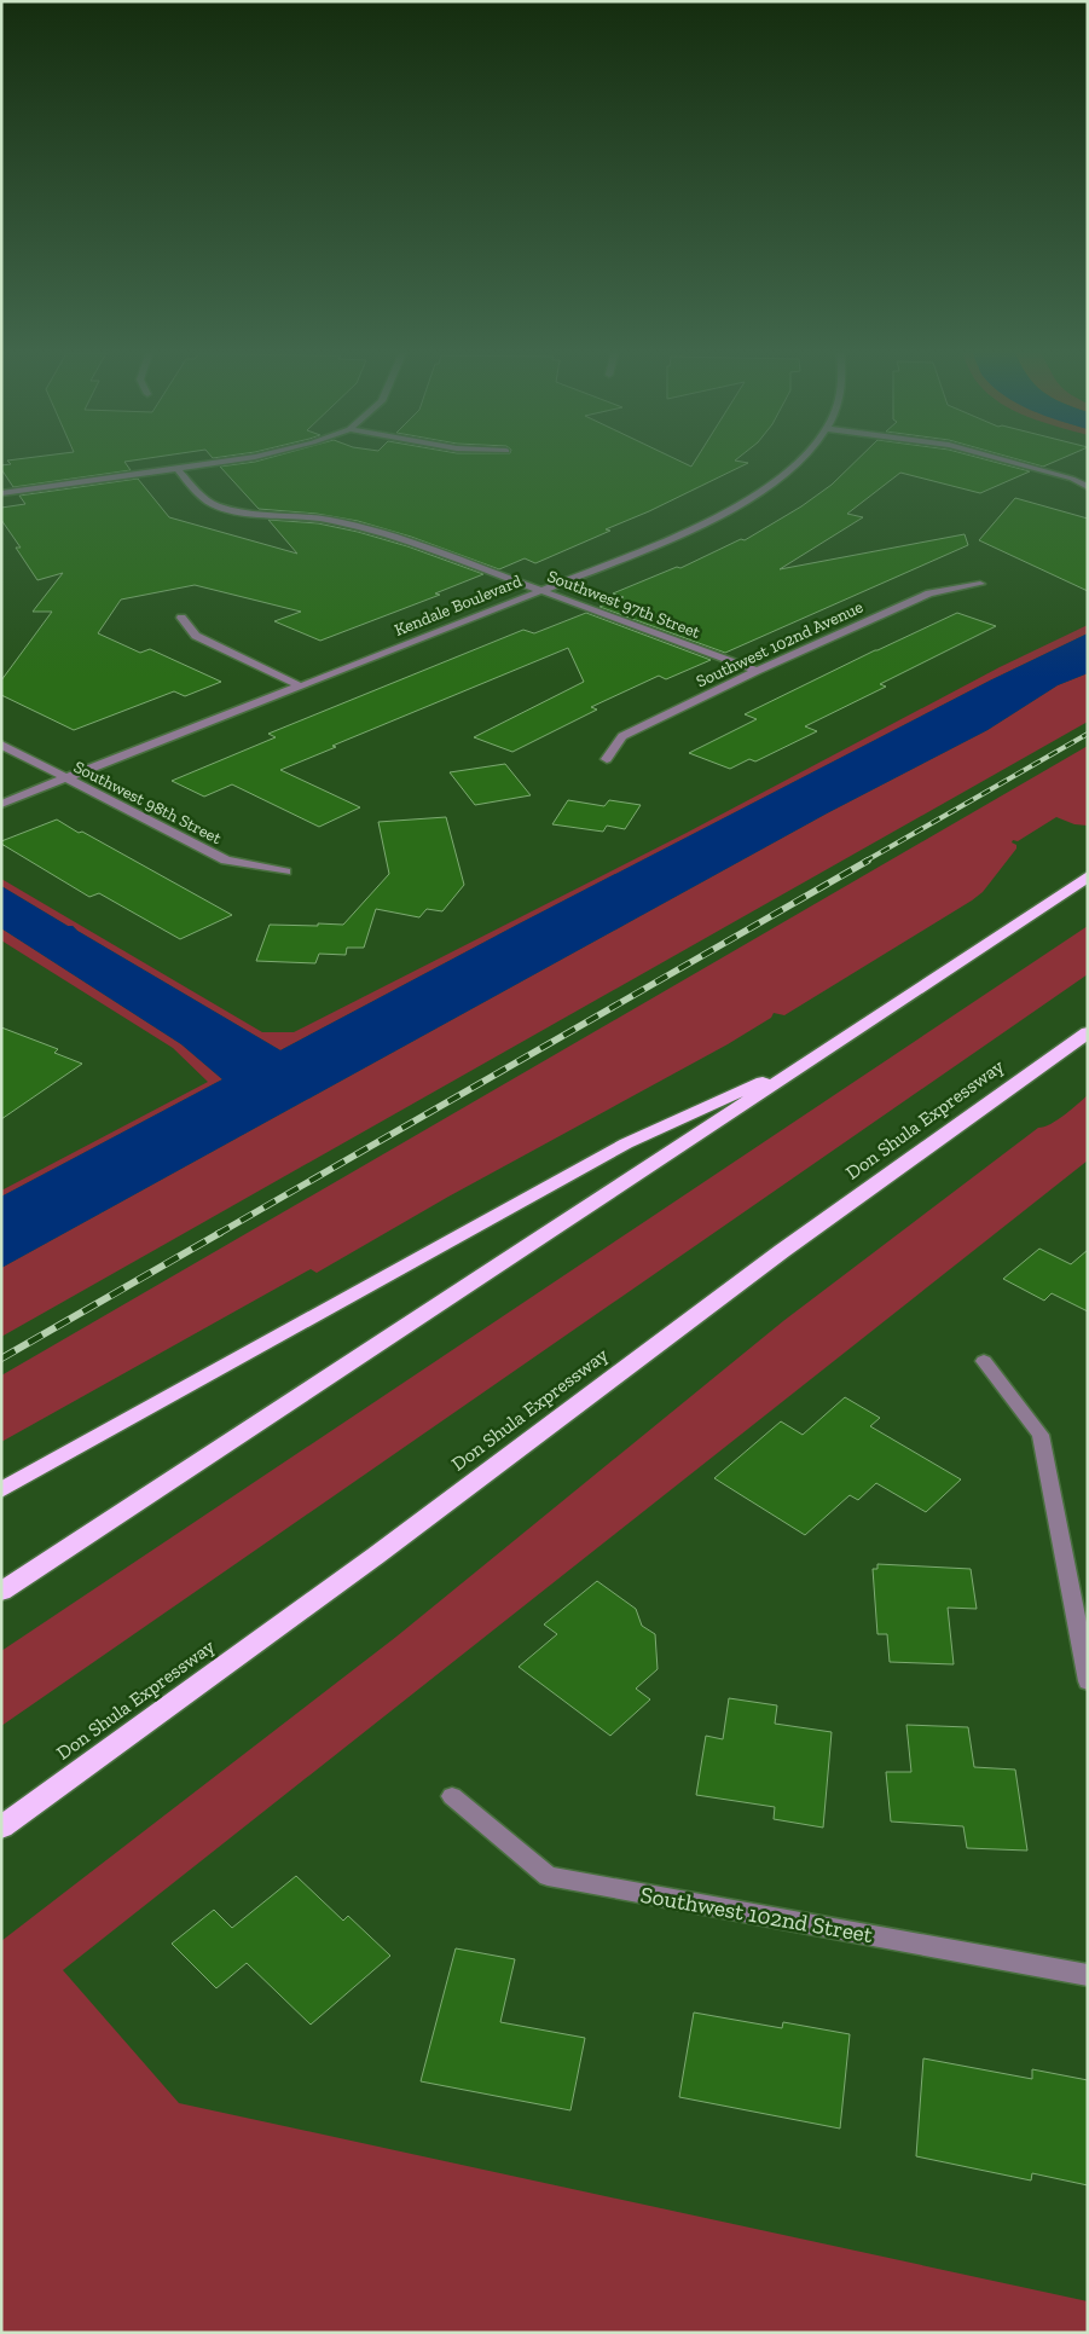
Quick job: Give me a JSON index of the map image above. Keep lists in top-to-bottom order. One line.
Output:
{"streets":{"highway":["Don Shula Expressway"],"street":["Southwest 97th Street","Kendale Boulevard","Southwest 102nd Avenue","Southwest 98th Street","Southwest 102nd Street"]},"crossings":[["Southwest 97th Street","Kendale Boulevard"],["Southwest 97th Street","Southwest 102nd Avenue"],["Kendale Boulevard","Southwest 98th Street"]]}
